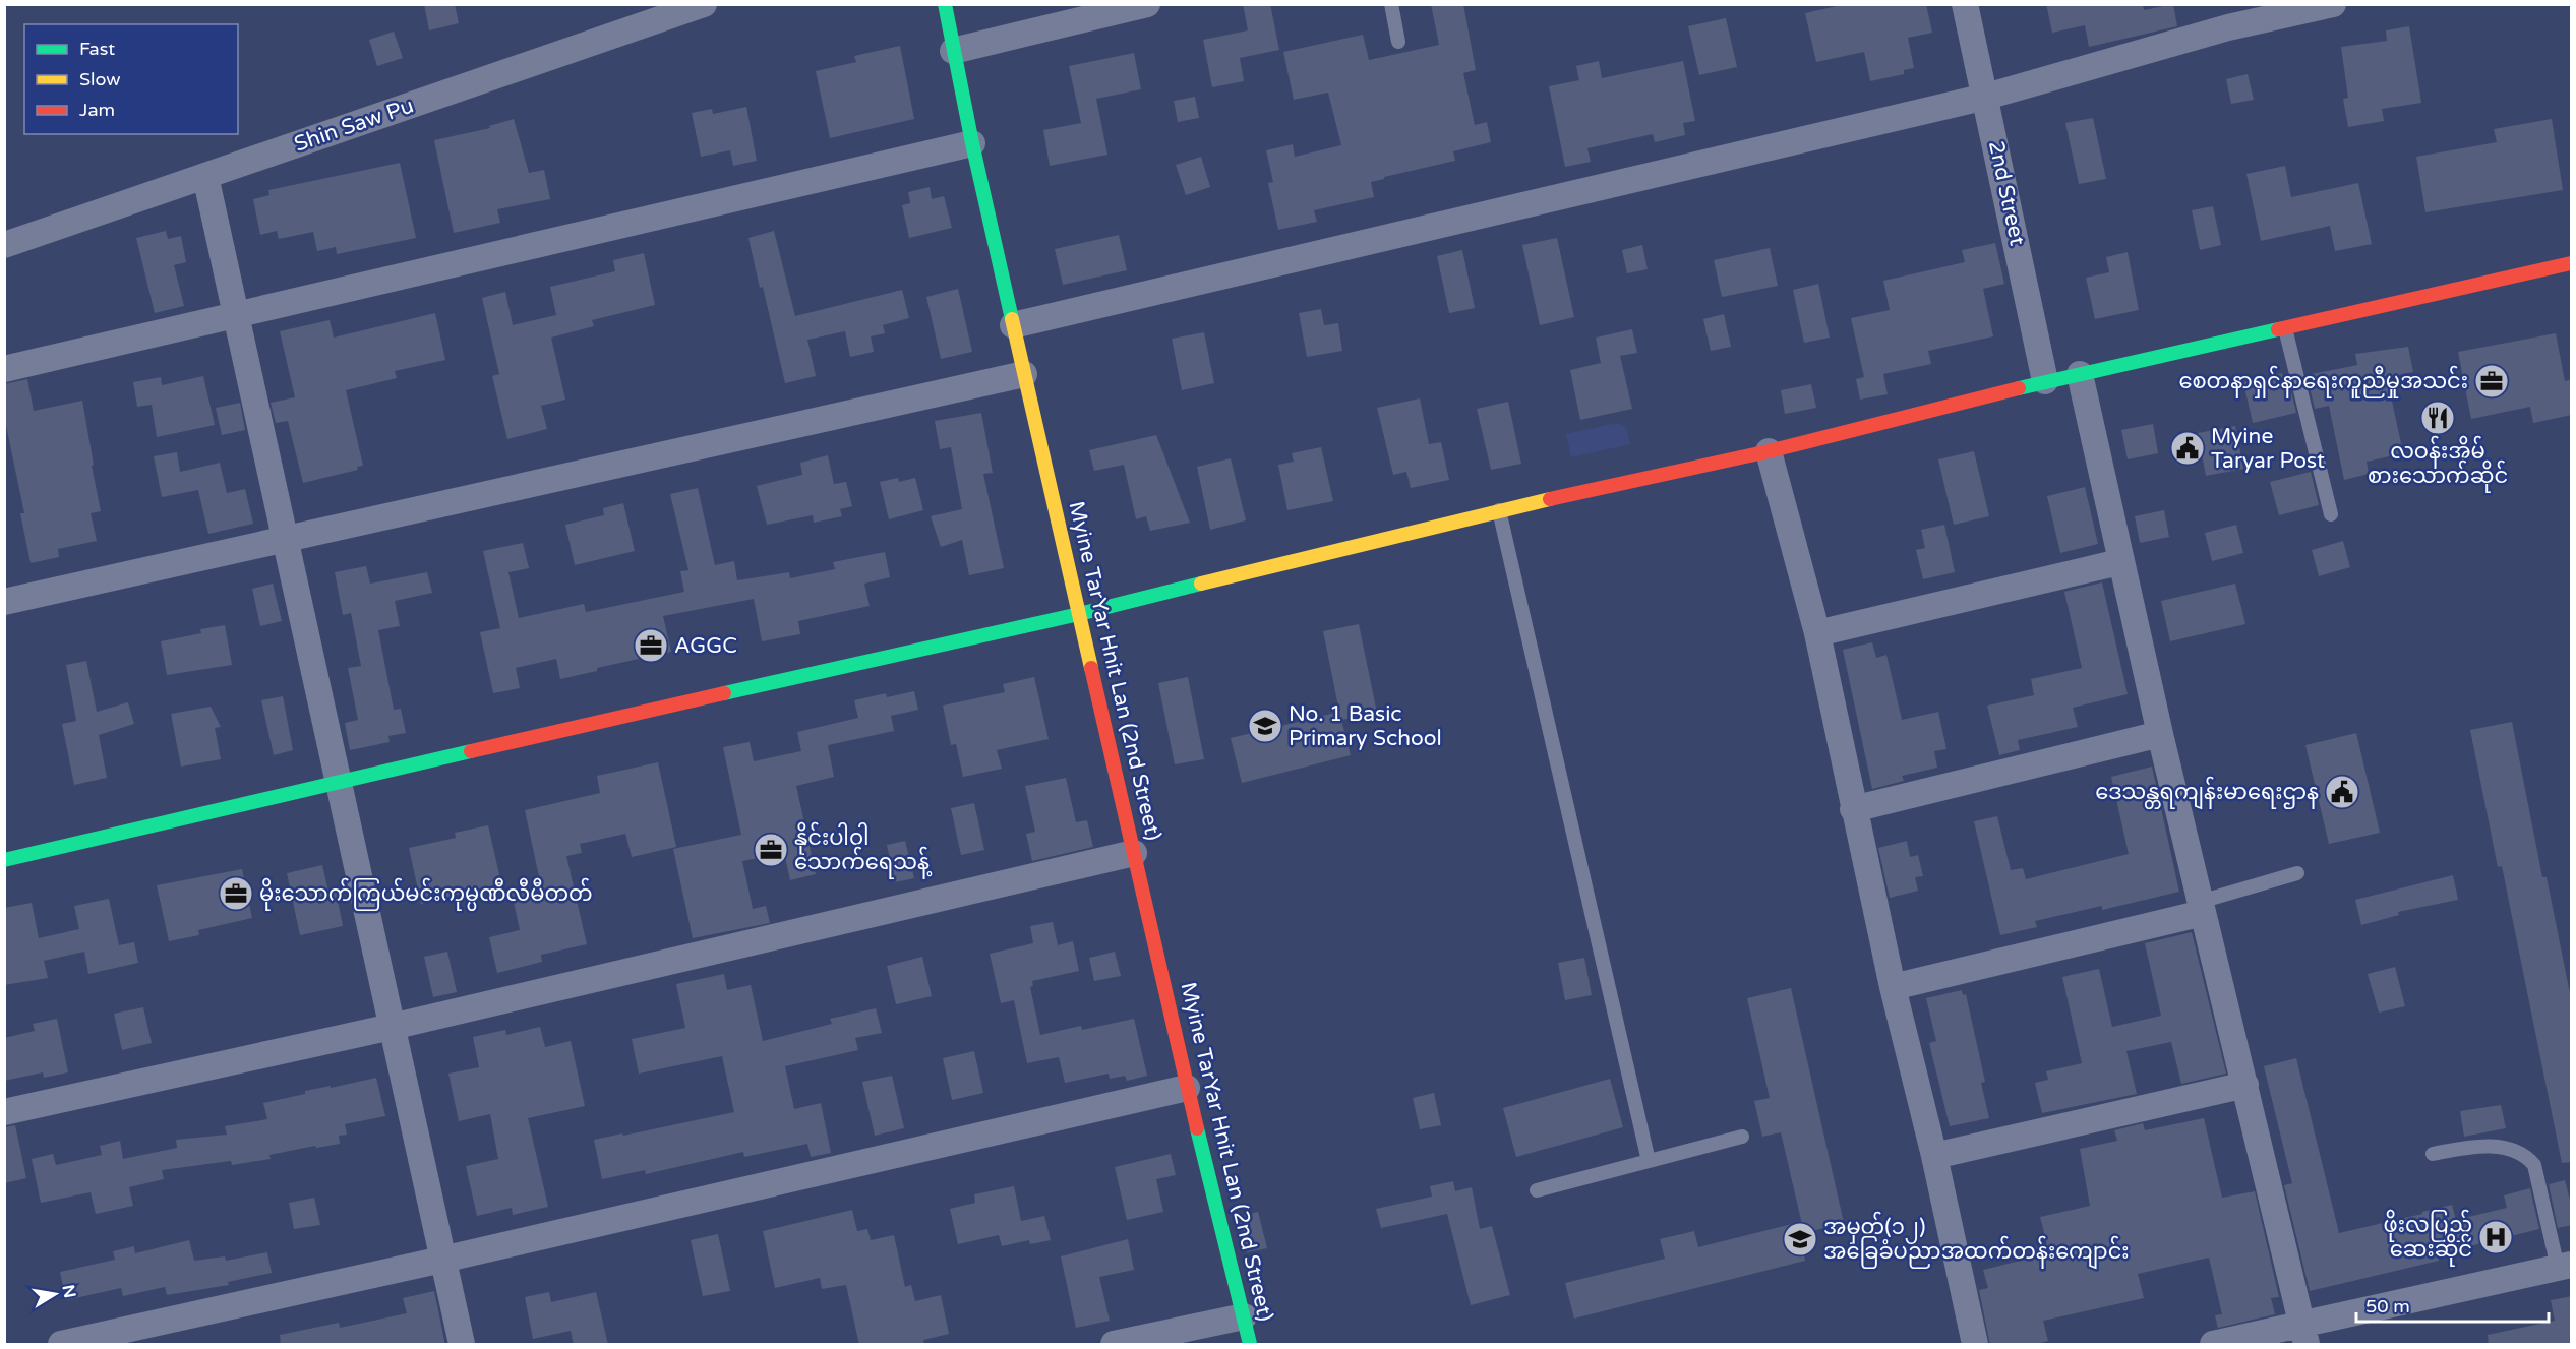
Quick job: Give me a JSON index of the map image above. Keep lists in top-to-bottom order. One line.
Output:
{"streets":{"street":["Shin Saw Pu","2nd Street","Myine TarYar Hnit Lan (2nd Street)"]},"places":{"office":["စေတနာရှင်နာရေးကူညီမှုအသင်း","AGGC","နိုင်းပါဝါ သောက်ရေသန့်","မိုးသောက်ကြယ်မင်းကုမ္ပဏီလီမီတတ်"],"restaurant":["လဝန်းအိမ် စားသောက်ဆိုင်"],"public building":["Myine Taryar Post","ဒေသန္တရကျန်းမာရေးဌာန"],"school or university":["No. 1 Basic Primary School","အမှတ်(၁၂) အခြေခံပညာအထက်တန်းကျောင်း"],"hospital":["ဖိုးလပြည့် ဆေးဆိုင်"]},"legend":["Fast","Slow","Jam"],"scale_bar":"50 m","north":"right"}
